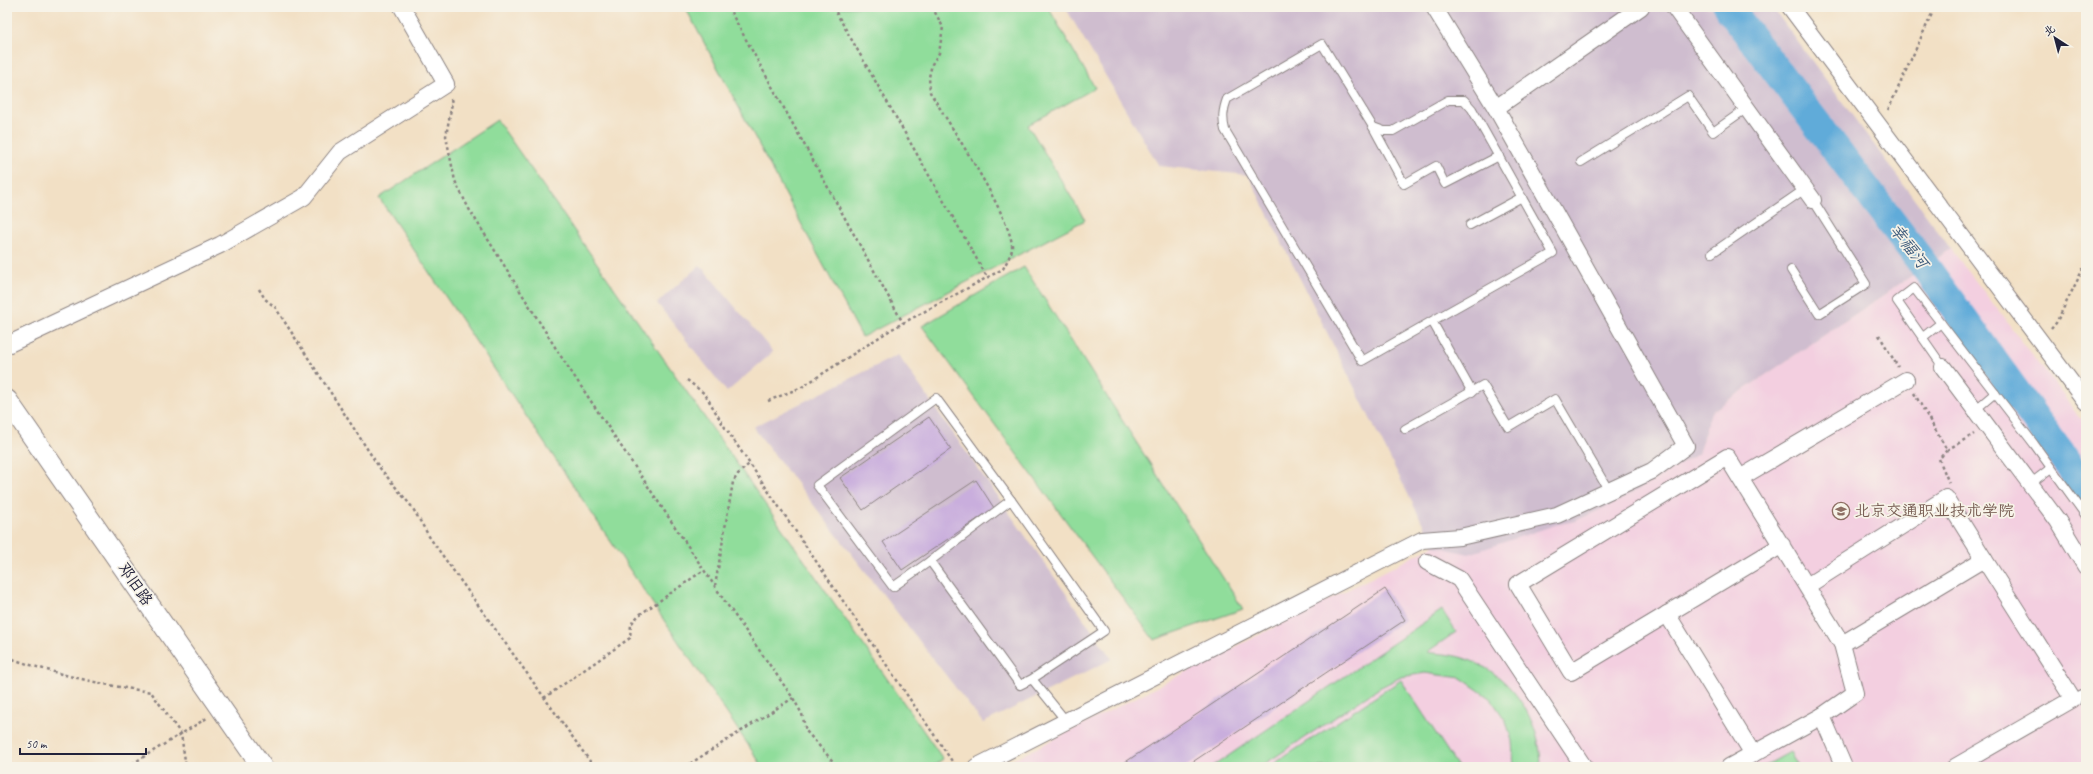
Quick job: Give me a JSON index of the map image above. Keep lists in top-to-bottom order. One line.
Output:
{"streets":{"street":["邓旧路"]},"water":["幸福河"],"places":{"school or university":["北京交通职业技术学院"]},"scale_bar":"50 m","north":"top left"}
